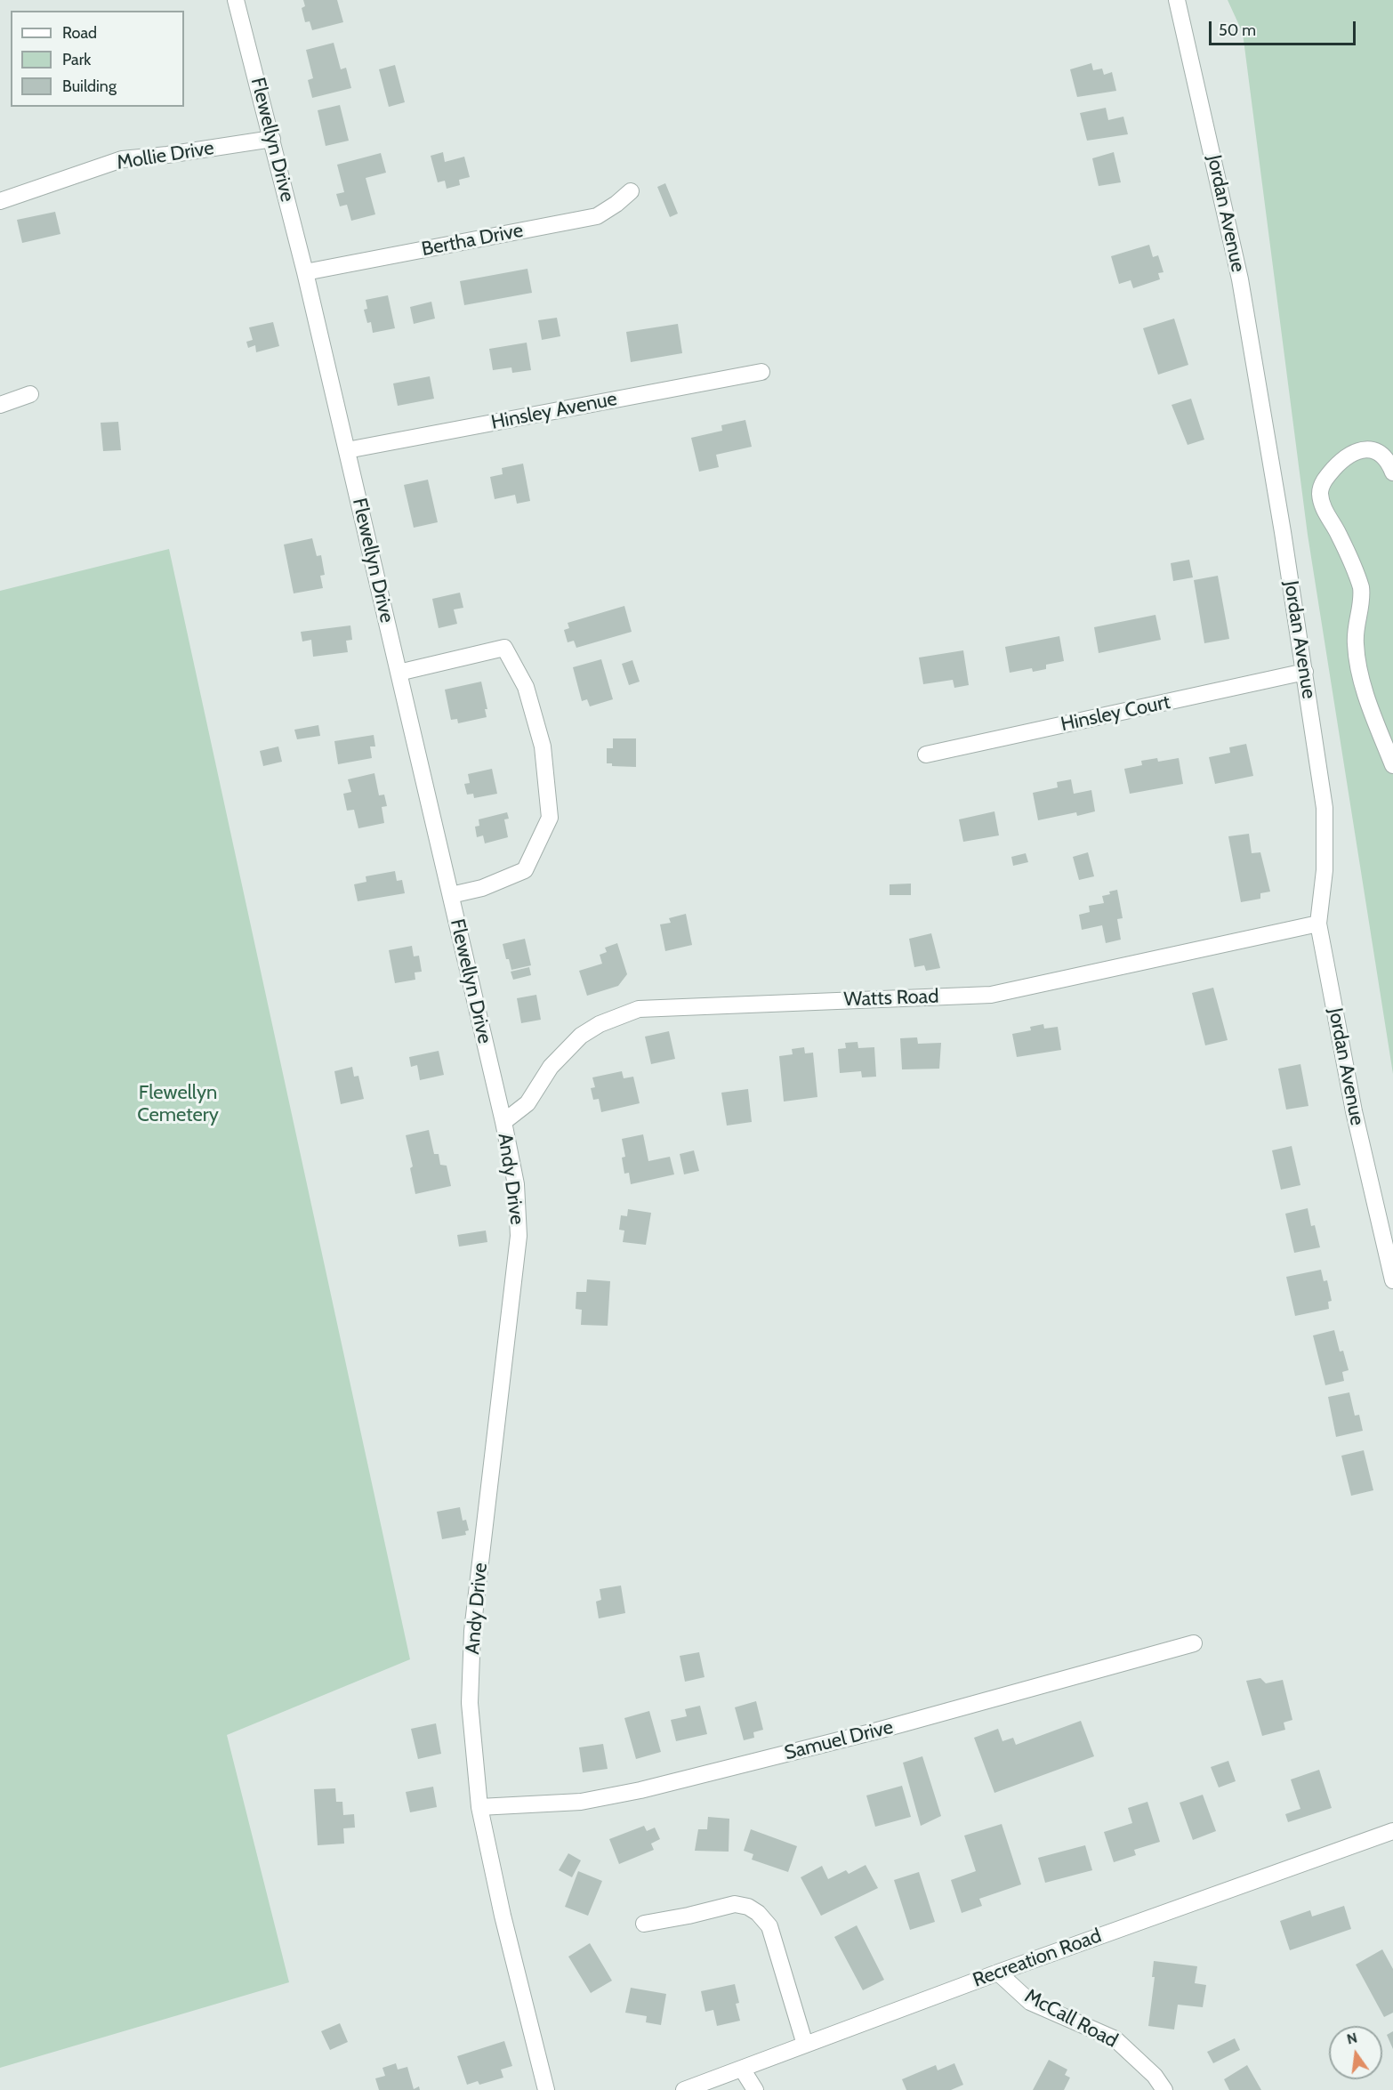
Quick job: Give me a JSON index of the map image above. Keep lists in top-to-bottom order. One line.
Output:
{"streets":{"street":["Flewellyn Drive","Mollie Drive","Jordan Avenue","Bertha Drive","Hinsley Avenue","Hinsley Court","Watts Road","Andy Drive","Samuel Drive","Recreation Road","McCall Road"]},"crossings":[["Flewellyn Drive","Mollie Drive"],["Flewellyn Drive","Bertha Drive"],["Flewellyn Drive","Hinsley Avenue"],["Flewellyn Drive","Watts Road"],["Flewellyn Drive","Andy Drive"],["Jordan Avenue","Hinsley Court"],["Jordan Avenue","Watts Road"],["Watts Road","Andy Drive"],["Andy Drive","Samuel Drive"],["Recreation Road","McCall Road"]],"parks":["Flewellyn Cemetery"],"legend":["Road","Park","Building"],"scale_bar":"50 m","north":"top"}
